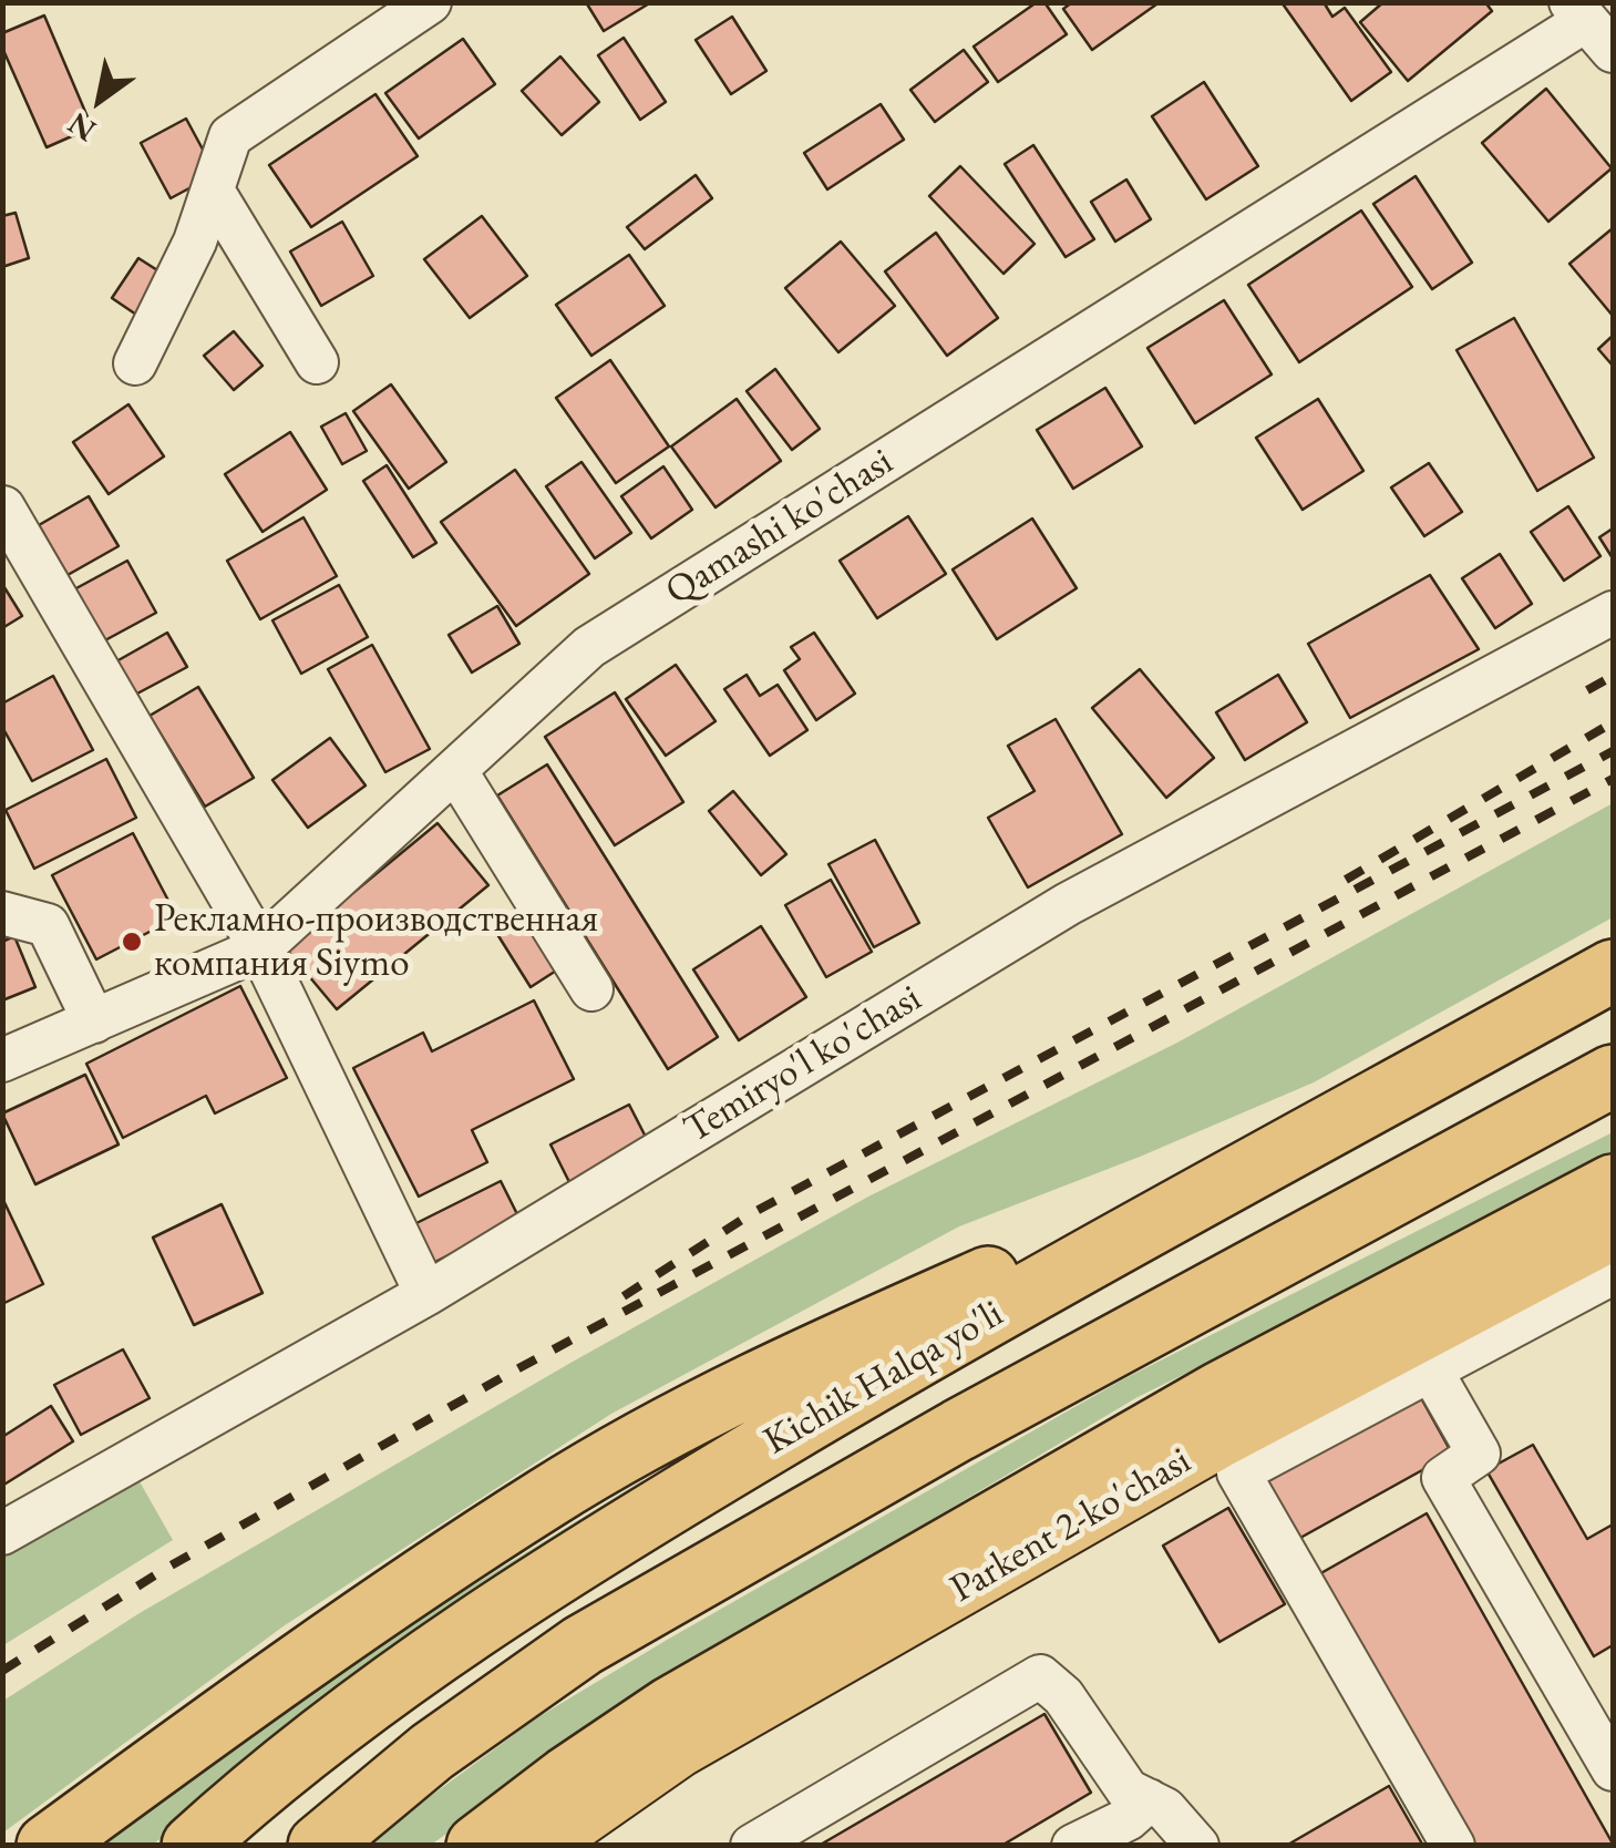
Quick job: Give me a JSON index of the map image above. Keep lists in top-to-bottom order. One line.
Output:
{"streets":{"highway":["Kichik Halqa yo'li"],"main road":["Parkent 2-ko'chasi"],"street":["Qamashi ko'chasi","Temiryo'l ko'chasi"]},"places":["Рекламно-производственная компания Siymo"],"north":"bottom left"}
